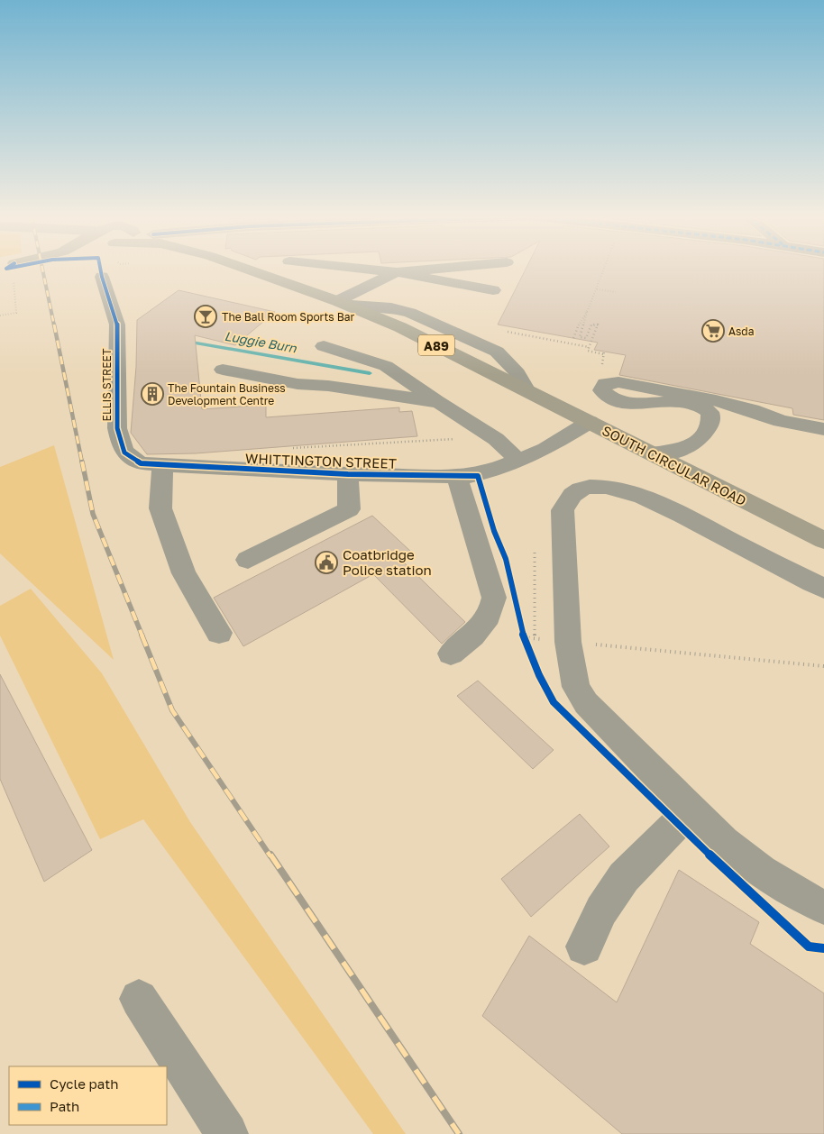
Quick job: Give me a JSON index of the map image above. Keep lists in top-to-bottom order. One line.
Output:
{"streets":{"main road":["A89","SOUTH CIRCULAR ROAD"],"street":["ELLIS STREET","WHITTINGTON STREET"]},"crossings":[["ELLIS STREET","WHITTINGTON STREET"],["WHITTINGTON STREET","SOUTH CIRCULAR ROAD"]],"water":["Luggie Burn"],"places":{"bar":["The Ball Room Sports Bar"],"supermarket":["Asda"],"building":["The Fountain Business Development Centre"],"public building":["Coatbridge Police station"]},"legend":["Cycle path","Path"]}
